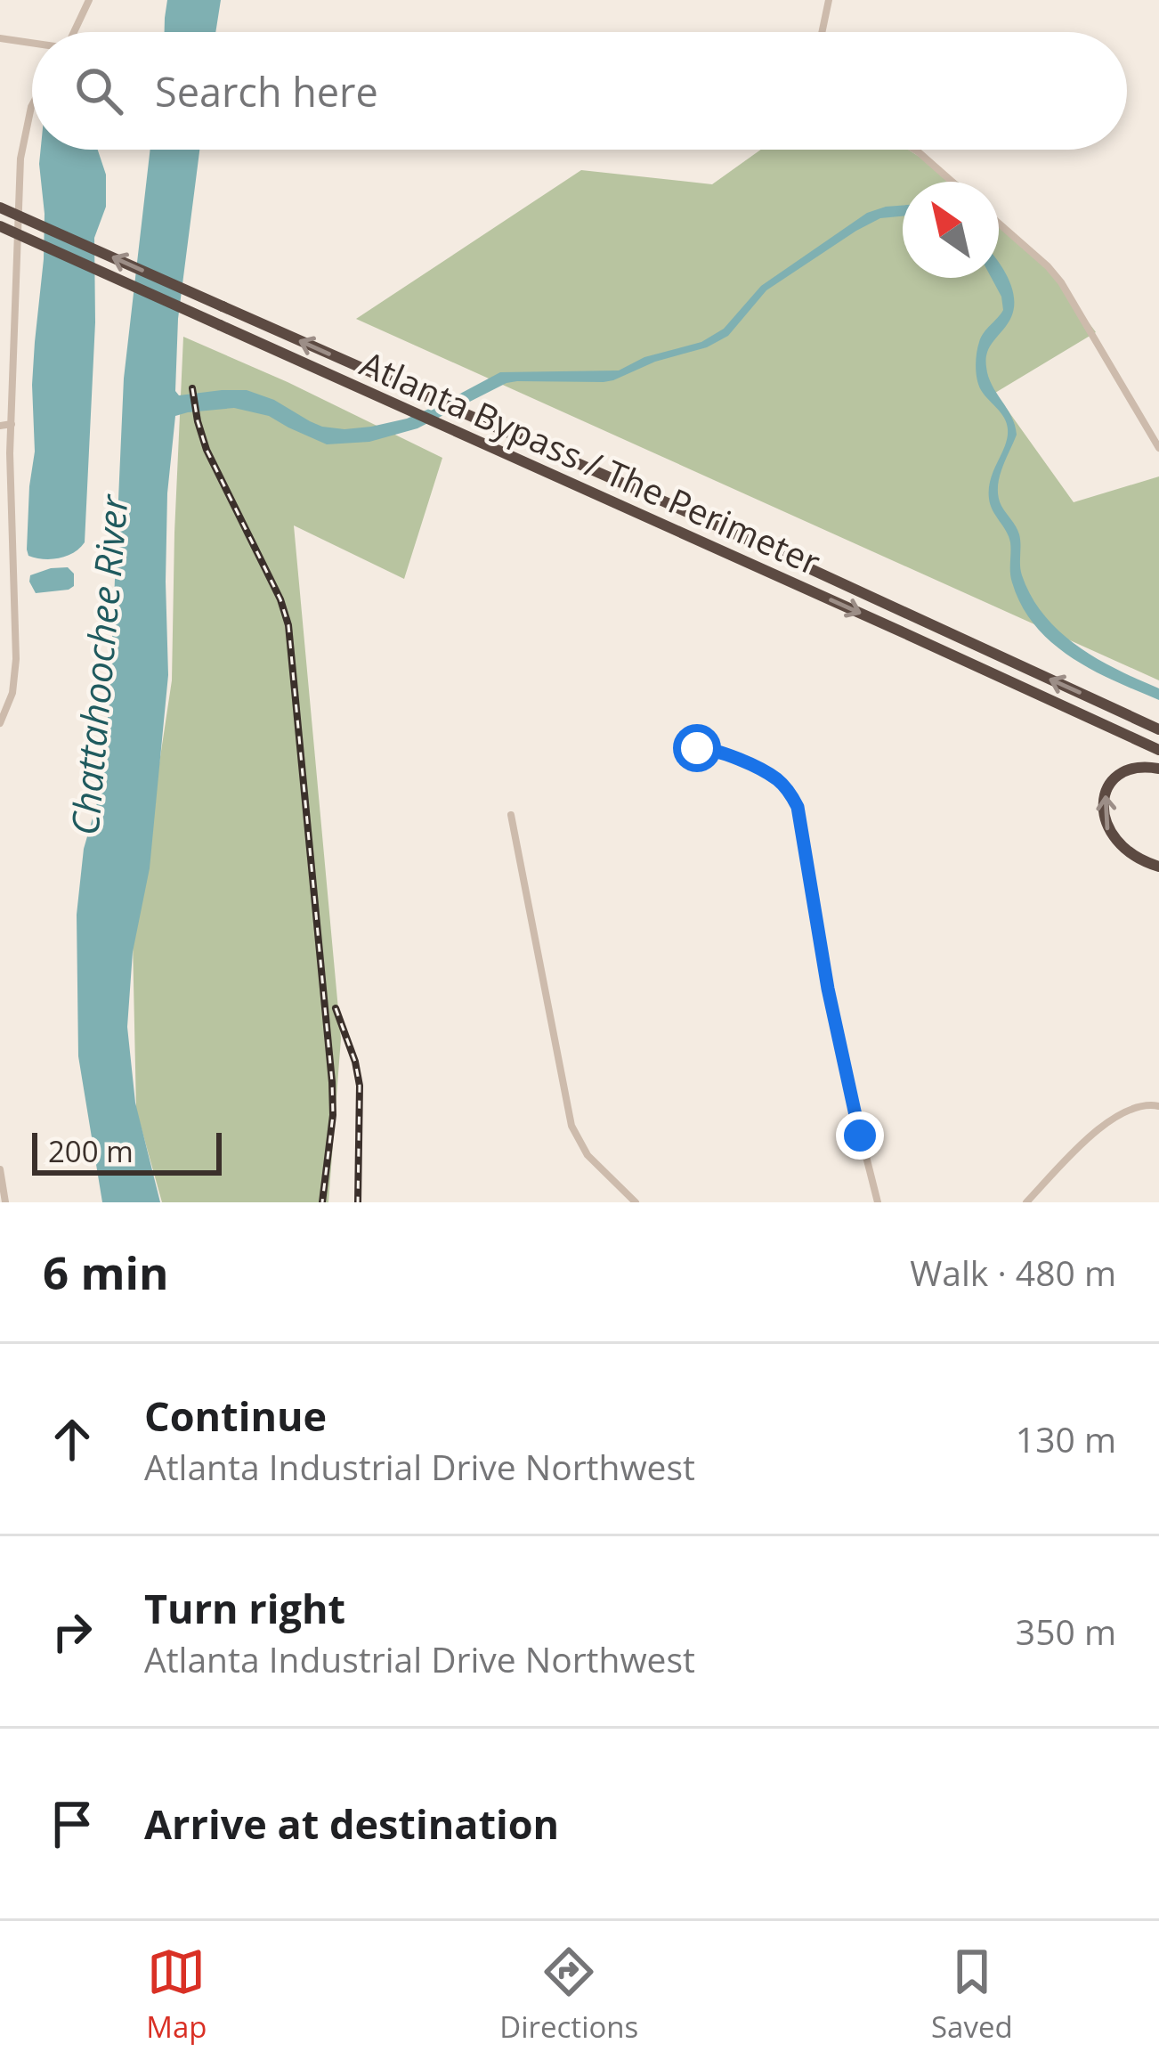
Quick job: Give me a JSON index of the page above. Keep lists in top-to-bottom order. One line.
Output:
{"streets":{"highway":["Atlanta Bypass / The Perimeter"]},"water":["Chattahoochee River"],"scale_bar":"200 m","north":"top left","page":{"search":"Search here","scale":"200 m","heading":["6 min","Walk · 480 m"],"list":[["Continue","Atlanta Industrial Drive Northwest","130 m"],["Turn right","Atlanta Industrial Drive Northwest","350 m"],"Arrive at destination"],"nav":["Map","Directions","Saved"]}}
